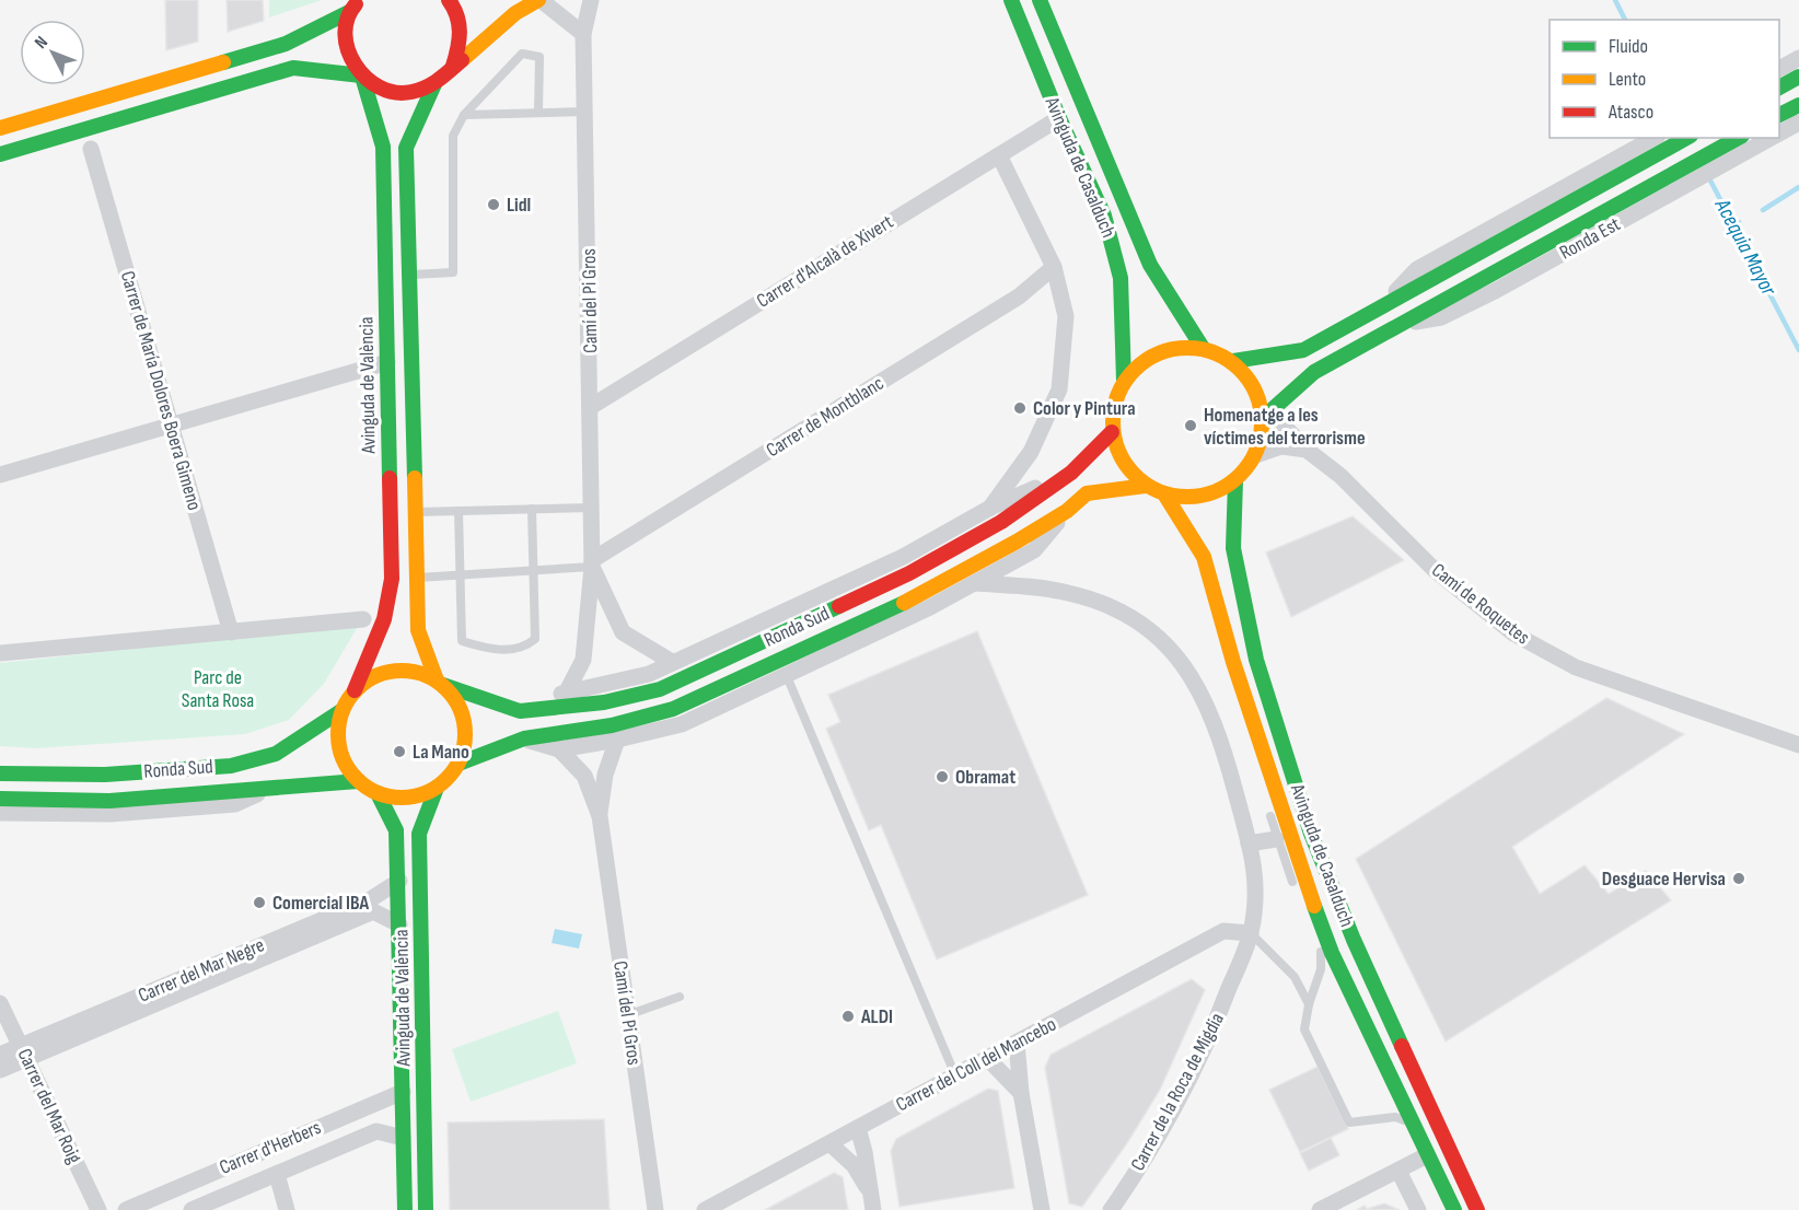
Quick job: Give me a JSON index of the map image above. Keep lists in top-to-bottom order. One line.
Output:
{"streets":{"main road":["Avinguda de Casalduch","Ronda Est","Avinguda de València","Ronda Sud"],"street":["Carrer d'Alcalà de Xivert","Camí del Pi Gros","Carrer de María Dolores Boera Gimeno","Carrer de Montblanc","Camí de Roquetes","Carrer del Mar Negre","Carrer del Coll del Mancebo","Carrer de la Roca de Migdia","Carrer del Mar Roig","Carrer d'Herbers"]},"crossings":[["Avinguda de Casalduch","Ronda Est"],["Avinguda de Casalduch","Carrer d'Alcalà de Xivert"],["Avinguda de Casalduch","Camí de Roquetes"],["Avinguda de Casalduch","Ronda Sud"],["Ronda Est","Camí de Roquetes"],["Ronda Est","Ronda Sud"],["Carrer d'Alcalà de Xivert","Camí del Pi Gros"],["Camí del Pi Gros","Carrer de Montblanc"],["Camí del Pi Gros","Ronda Sud"],["Avinguda de València","Ronda Sud"],["Avinguda de València","Carrer del Mar Negre"],["Avinguda de València","Carrer d'Herbers"],["Camí de Roquetes","Ronda Sud"],["Ronda Sud","Carrer de la Roca de Migdia"],["Carrer del Mar Negre","Carrer del Mar Roig"],["Carrer del Coll del Mancebo","Carrer de la Roca de Migdia"]],"water":["Acequia Mayor"],"parks":["Parc de Santa Rosa"],"places":["Lidl","Color y Pintura","Homenatge a les víctimes del terrorisme","La Mano","Obramat","Desguace Hervisa","Comercial IBA","ALDI"],"legend":["Fluido","Lento","Atasco"],"north":"top left"}
